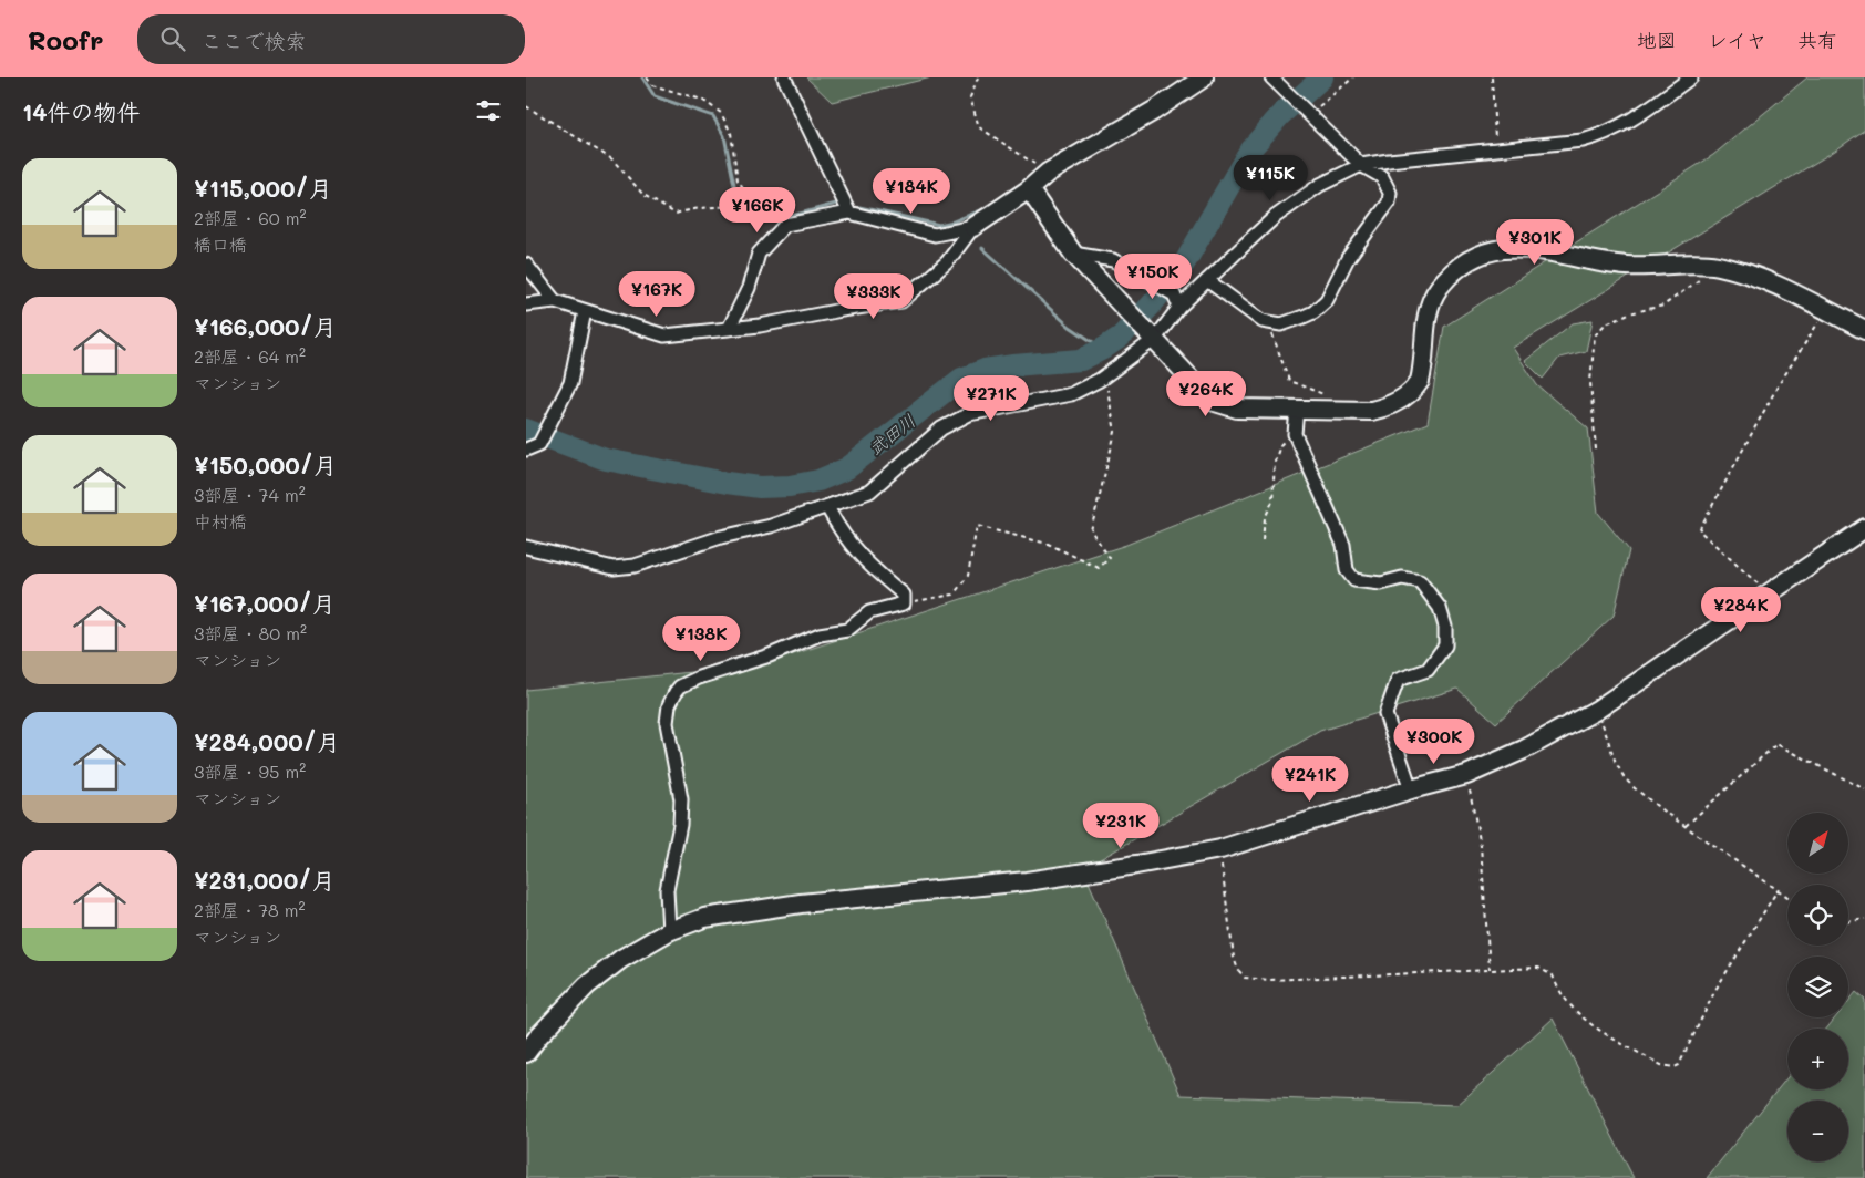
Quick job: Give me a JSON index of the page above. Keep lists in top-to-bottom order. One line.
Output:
{"water":["武田川"],"north":"top right","page":{"header":"Roofr","search":"ここで検索","nav":["地図","レイヤ","共有"],"heading":"14件の物件","list":[{"name":"¥115,000/月","note":"2部屋 · 60 m² · 橋口橋"},{"name":"¥166,000/月","note":"2部屋 · 64 m² · マンション"},{"name":"¥150,000/月","note":"3部屋 · 74 m² · 中村橋"},{"name":"¥167,000/月","note":"3部屋 · 80 m² · マンション"},{"name":"¥284,000/月","note":"3部屋 · 95 m² · マンション"},{"name":"¥231,000/月","note":"2部屋 · 78 m² · マンション"}],"price":["¥115K","¥184K","¥166K","¥301K","¥150K","¥167K","¥333K","¥264K","¥271K","¥284K","¥138K","¥300K","¥241K","¥231K"],"map_buttons":["+","−"]}}
